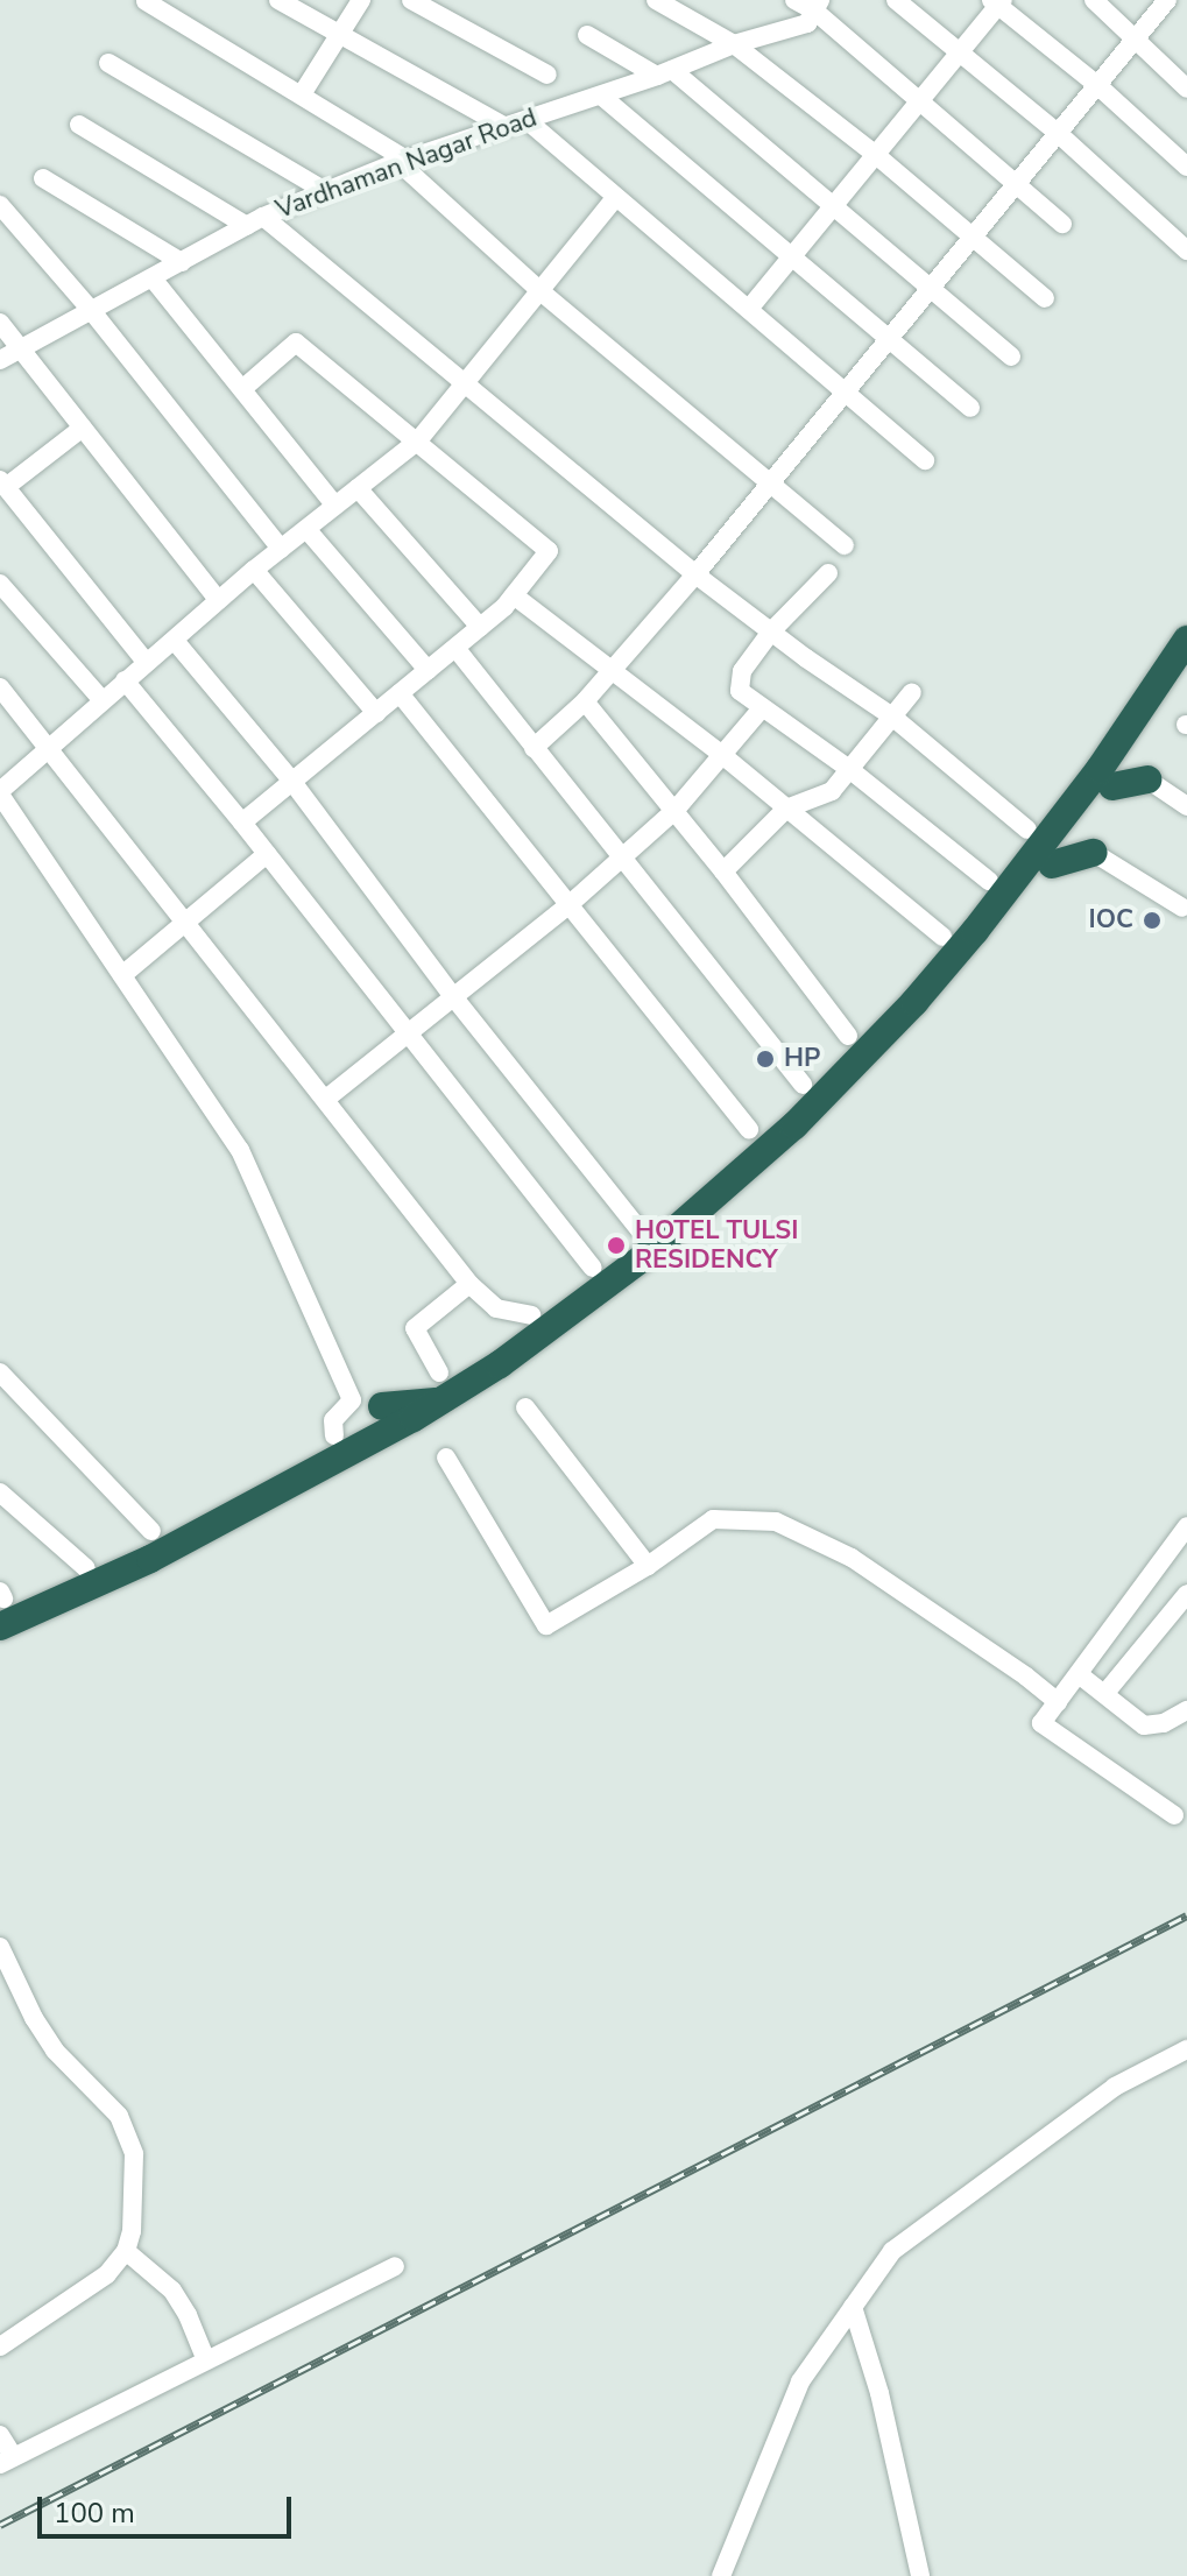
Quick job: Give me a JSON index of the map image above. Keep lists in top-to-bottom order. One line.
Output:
{"streets":{"street":["Vardhaman Nagar Road"]},"places":["IOC","HP","HOTEL TULSI RESIDENCY"],"scale_bar":"100 m"}
